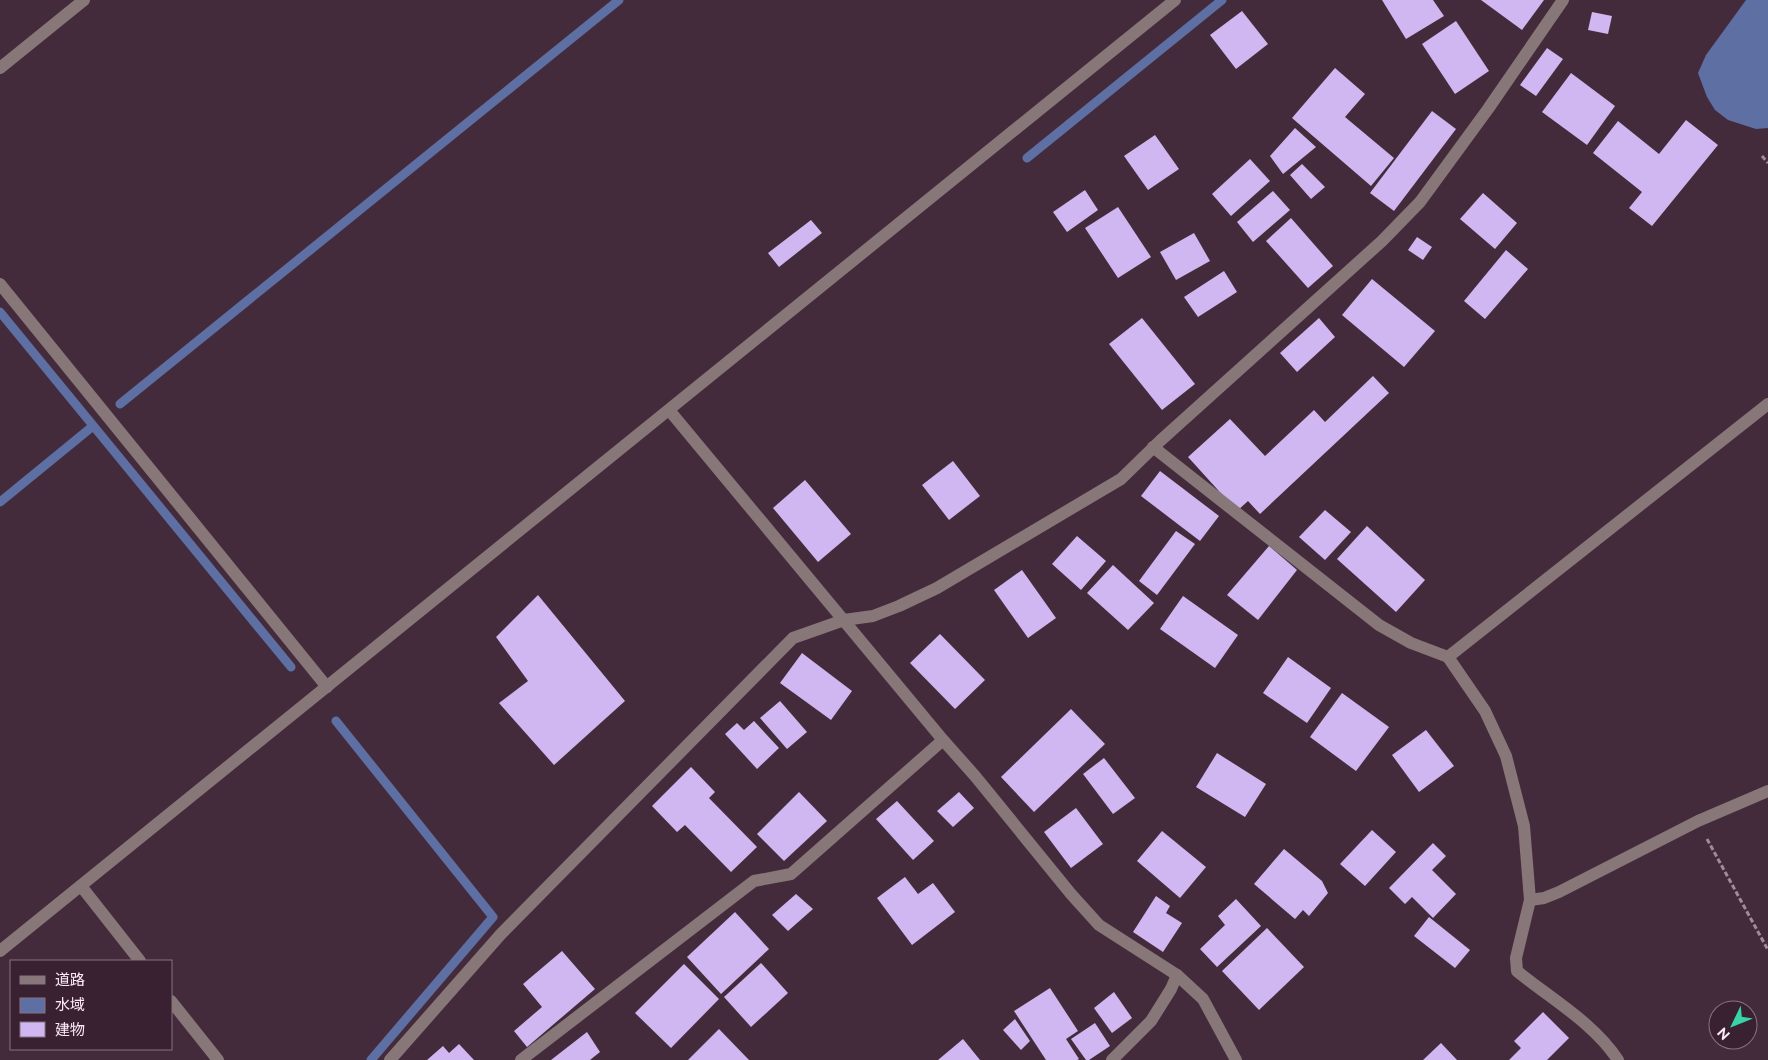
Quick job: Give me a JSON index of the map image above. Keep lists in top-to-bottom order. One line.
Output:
{"legend":["道路","水域","建物"],"north":"bottom left"}
